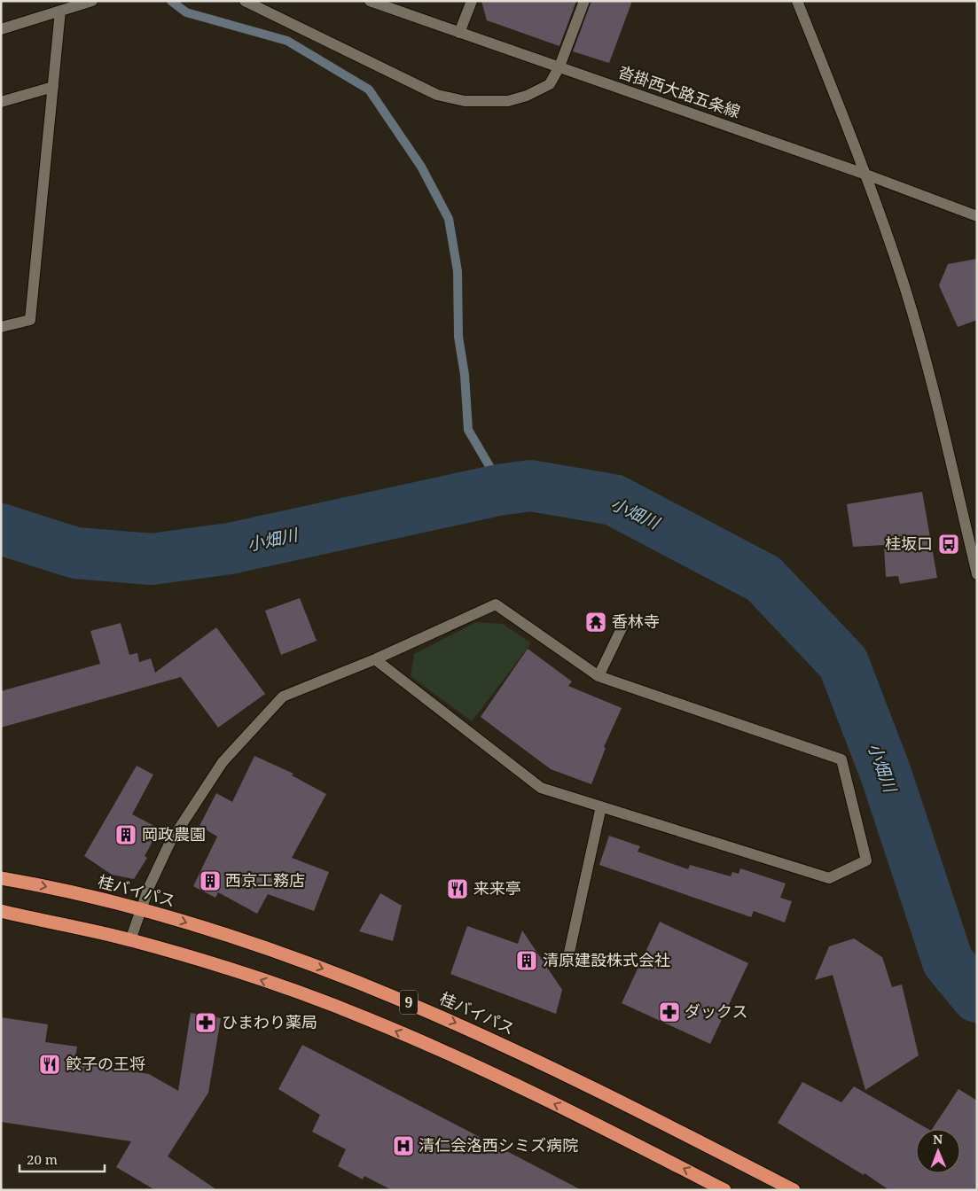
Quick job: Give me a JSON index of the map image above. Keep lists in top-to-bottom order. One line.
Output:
{"streets":{"highway":["桂バイパス","9"],"street":["沓掛西大路五条線"]},"water":["小畑川"],"places":{"bus stop":["桂坂口"],"temple":["香林寺"],"building":["岡政農園","西京工務店","清原建設株式会社"],"restaurant":["来来亭","餃子の王将"],"pharmacy":["ダックス","ひまわり薬局"],"hospital":["清仁会洛西シミズ病院"]},"scale_bar":"20 m","north":"top"}
